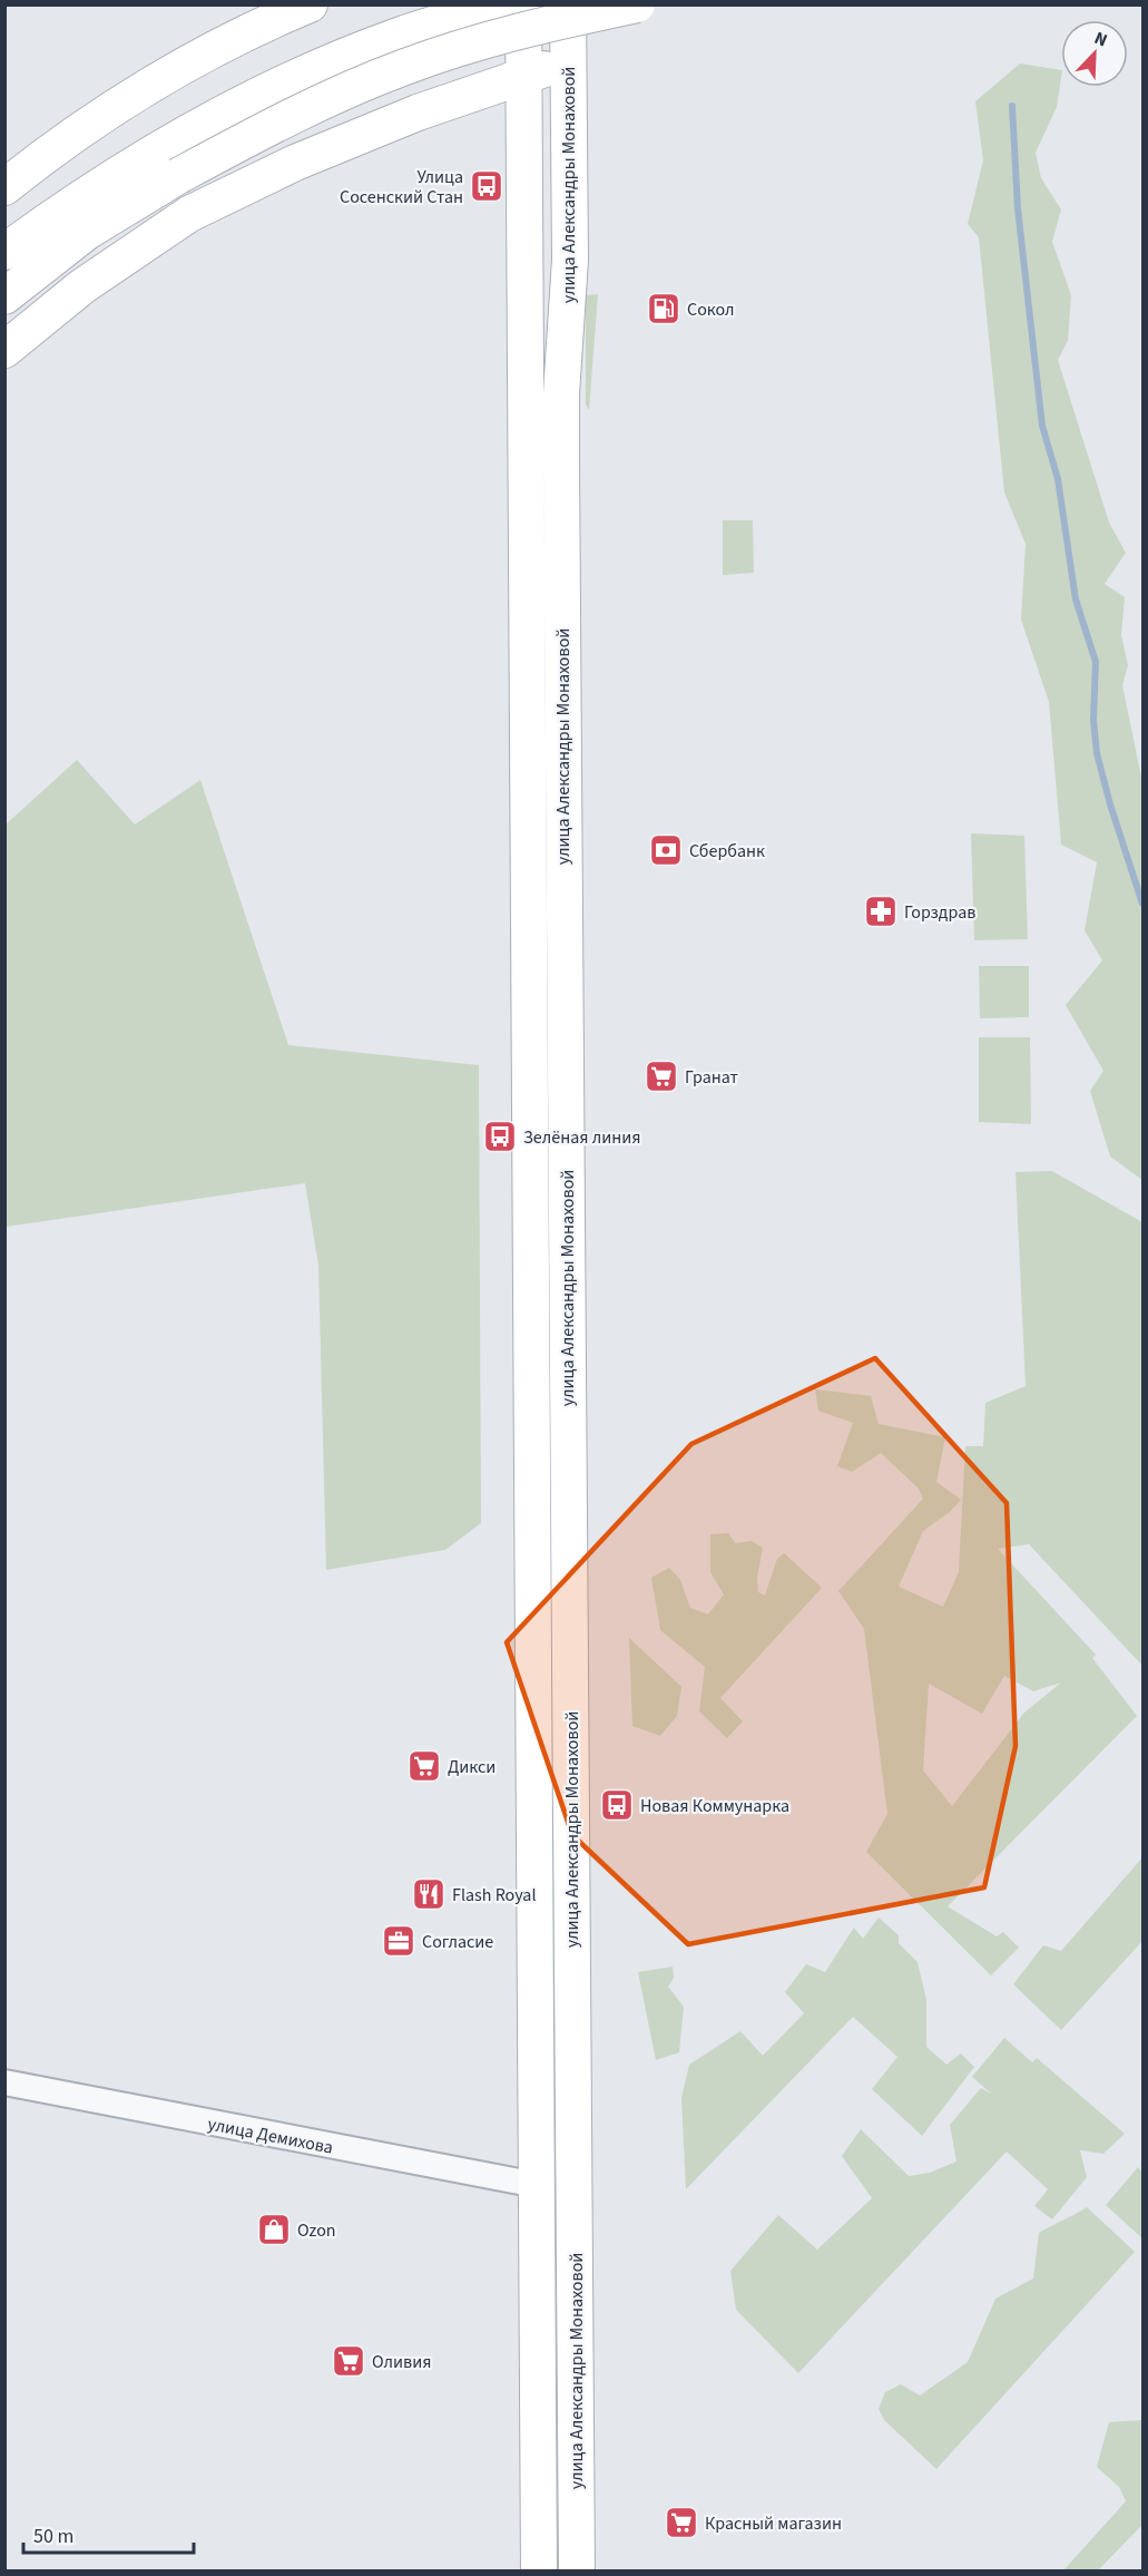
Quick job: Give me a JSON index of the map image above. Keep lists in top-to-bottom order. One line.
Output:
{"streets":{"main road":["улица Александры Монаховой"],"street":["улица Демихова"]},"crossings":[["улица Александры Монаховой","улица Демихова"]],"places":{"bus stop":["Улица Сосенский Стан","Зелёная линия","Новая Коммунарка"],"fuel station":["Сокол"],"bank":["Сбербанк"],"pharmacy":["Горздрав"],"supermarket":["Гранат","Дикси","Оливия","Красный магазин"],"restaurant":["Flash Royal"],"office":["Согласие"],"shop":["Ozon"]},"scale_bar":"50 m","north":"top right"}
